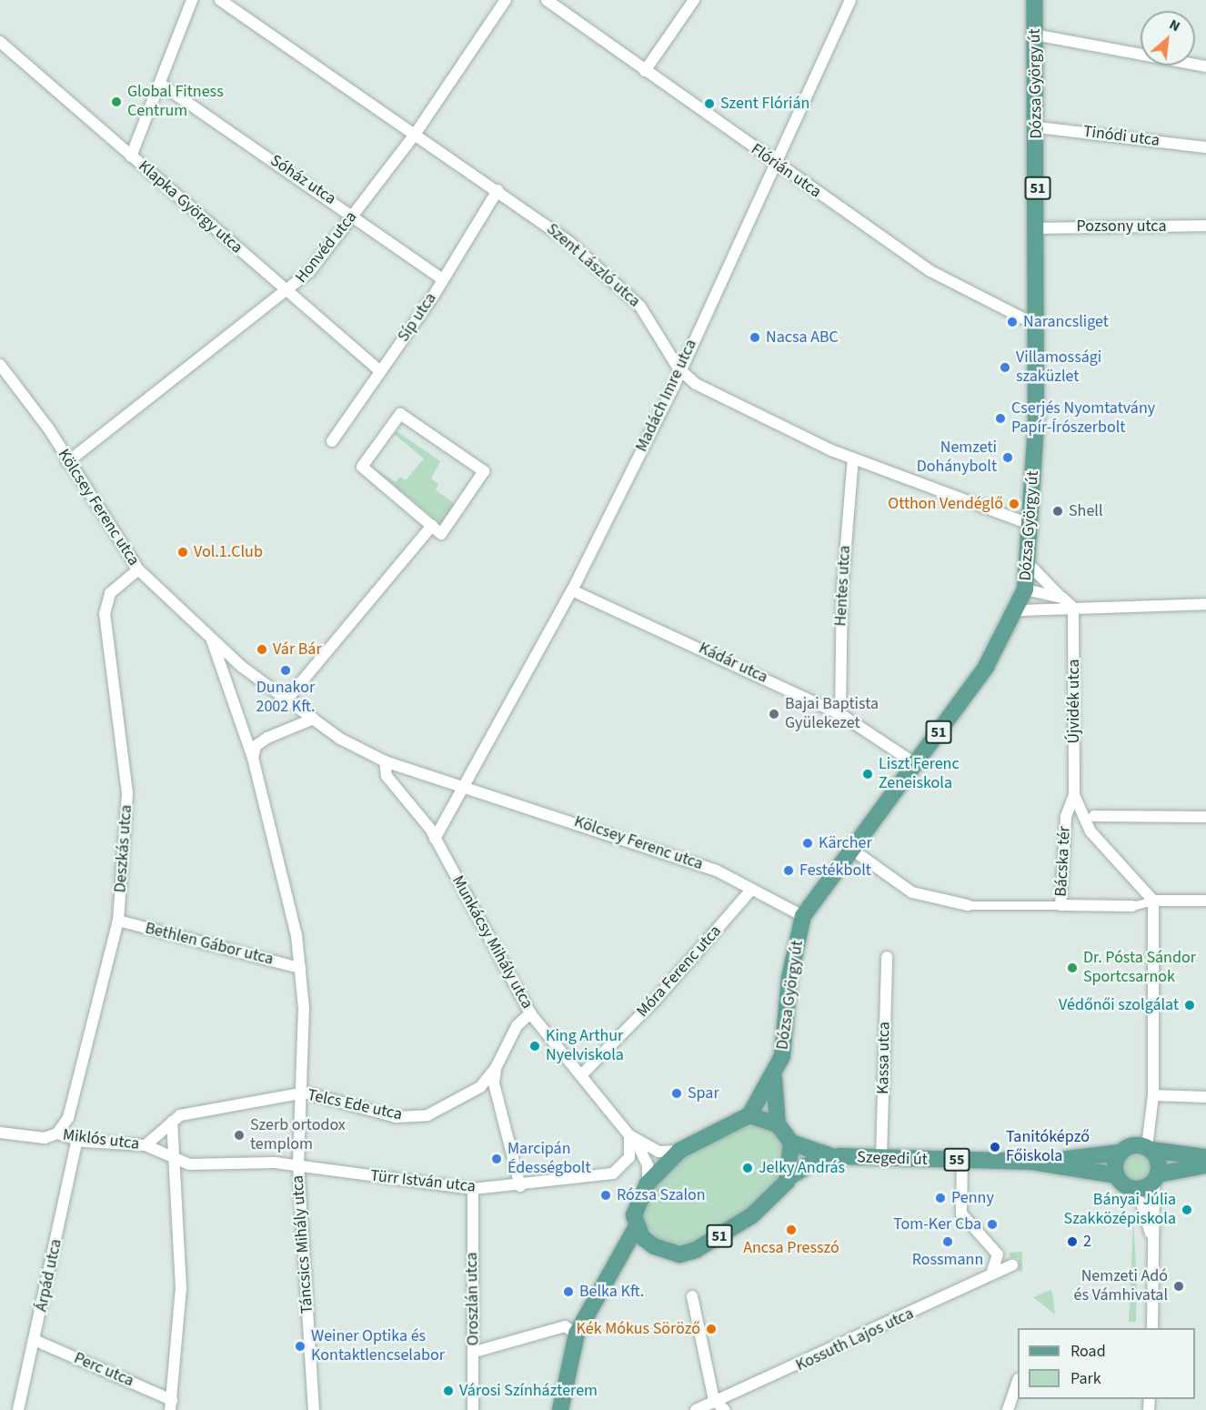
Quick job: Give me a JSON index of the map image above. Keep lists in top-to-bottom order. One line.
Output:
{"streets":{"main road":["Dózsa György út","51","Szegedi út","55"],"street":["Tinódi utca","Flórián utca","Sóház utca","Klapka György utca","Pozsony utca","Honvéd utca","Szent László utca","Síp utca","Madách Imre utca","Kölcsey Ferenc utca","Hentes utca","Kádár utca","Újvidék utca","Deszkás utca","Bácska tér","Munkácsy Mihály utca","Bethlen Gábor utca","Móra Ferenc utca","Kassa utca","Telcs Ede utca","Miklós utca","Türr István utca","Táncsics Mihály utca","Árpád utca","Oroszlán utca","Kossuth Lajos utca","Perc utca"]},"crossings":[["Dózsa György út","Tinódi utca"],["Dózsa György út","Flórián utca"],["Dózsa György út","Pozsony utca"],["Dózsa György út","Kölcsey Ferenc utca"],["Dózsa György út","Kádár utca"],["Flórián utca","Madách Imre utca"],["Sóház utca","Honvéd utca"],["Sóház utca","Síp utca"],["51","Szegedi út"],["Klapka György utca","Honvéd utca"],["Klapka György utca","Síp utca"],["Honvéd utca","Szent László utca"],["Honvéd utca","Kölcsey Ferenc utca"],["Szent László utca","Síp utca"],["Szent László utca","Madách Imre utca"],["Madách Imre utca","Kölcsey Ferenc utca"],["Madách Imre utca","Kádár utca"],["Kölcsey Ferenc utca","Deszkás utca"],["Kölcsey Ferenc utca","Munkácsy Mihály utca"],["Kölcsey Ferenc utca","Móra Ferenc utca"],["Kölcsey Ferenc utca","Táncsics Mihály utca"],["Hentes utca","Kádár utca"],["Újvidék utca","Bácska tér"],["Deszkás utca","Bethlen Gábor utca"],["Deszkás utca","Miklós utca"],["Munkácsy Mihály utca","Móra Ferenc utca"],["Munkácsy Mihály utca","Türr István utca"],["Bethlen Gábor utca","Táncsics Mihály utca"],["Kassa utca","Szegedi út"],["Telcs Ede utca","Miklós utca"],["Telcs Ede utca","Táncsics Mihály utca"],["Miklós utca","Türr István utca"],["Miklós utca","Táncsics Mihály utca"],["Miklós utca","Árpád utca"],["Szegedi út","55"],["Türr István utca","Táncsics Mihály utca"],["Türr István utca","Oroszlán utca"],["Árpád utca","Perc utca"]],"places":["Global Fitness Centrum","Szent Flórián","Narancsliget","Nacsa ABC","Villamossági szaküzlet","Cserjés Nyomtatvány Papír-Írószerbolt","Nemzeti Dohánybolt","Otthon Vendéglő","Shell","Vol.1.Club","Vár Bár","Dunakor 2002 Kft.","Bajai Baptista Gyülekezet","Liszt Ferenc Zeneiskola","Kärcher","Festékbolt","Dr. Pósta Sándor Sportcsarnok","Védőnői szolgálat","King Arthur Nyelviskola","Spar","Szerb ortodox templom","Tanitóképző Főiskola","Marcipán Édességbolt","Jelky András","Rózsa Szalon","Penny","Bányai Júlia Szakközépiskola","Tom-Ker Cba","Ancsa Presszó","Rossmann","2","Nemzeti Adó és Vámhivatal","Belka Kft.","Kék Mókus Söröző","Weiner Optika és Kontaktlencselabor","Városi Színházterem"],"legend":["Road","Park"],"north":"top right"}
